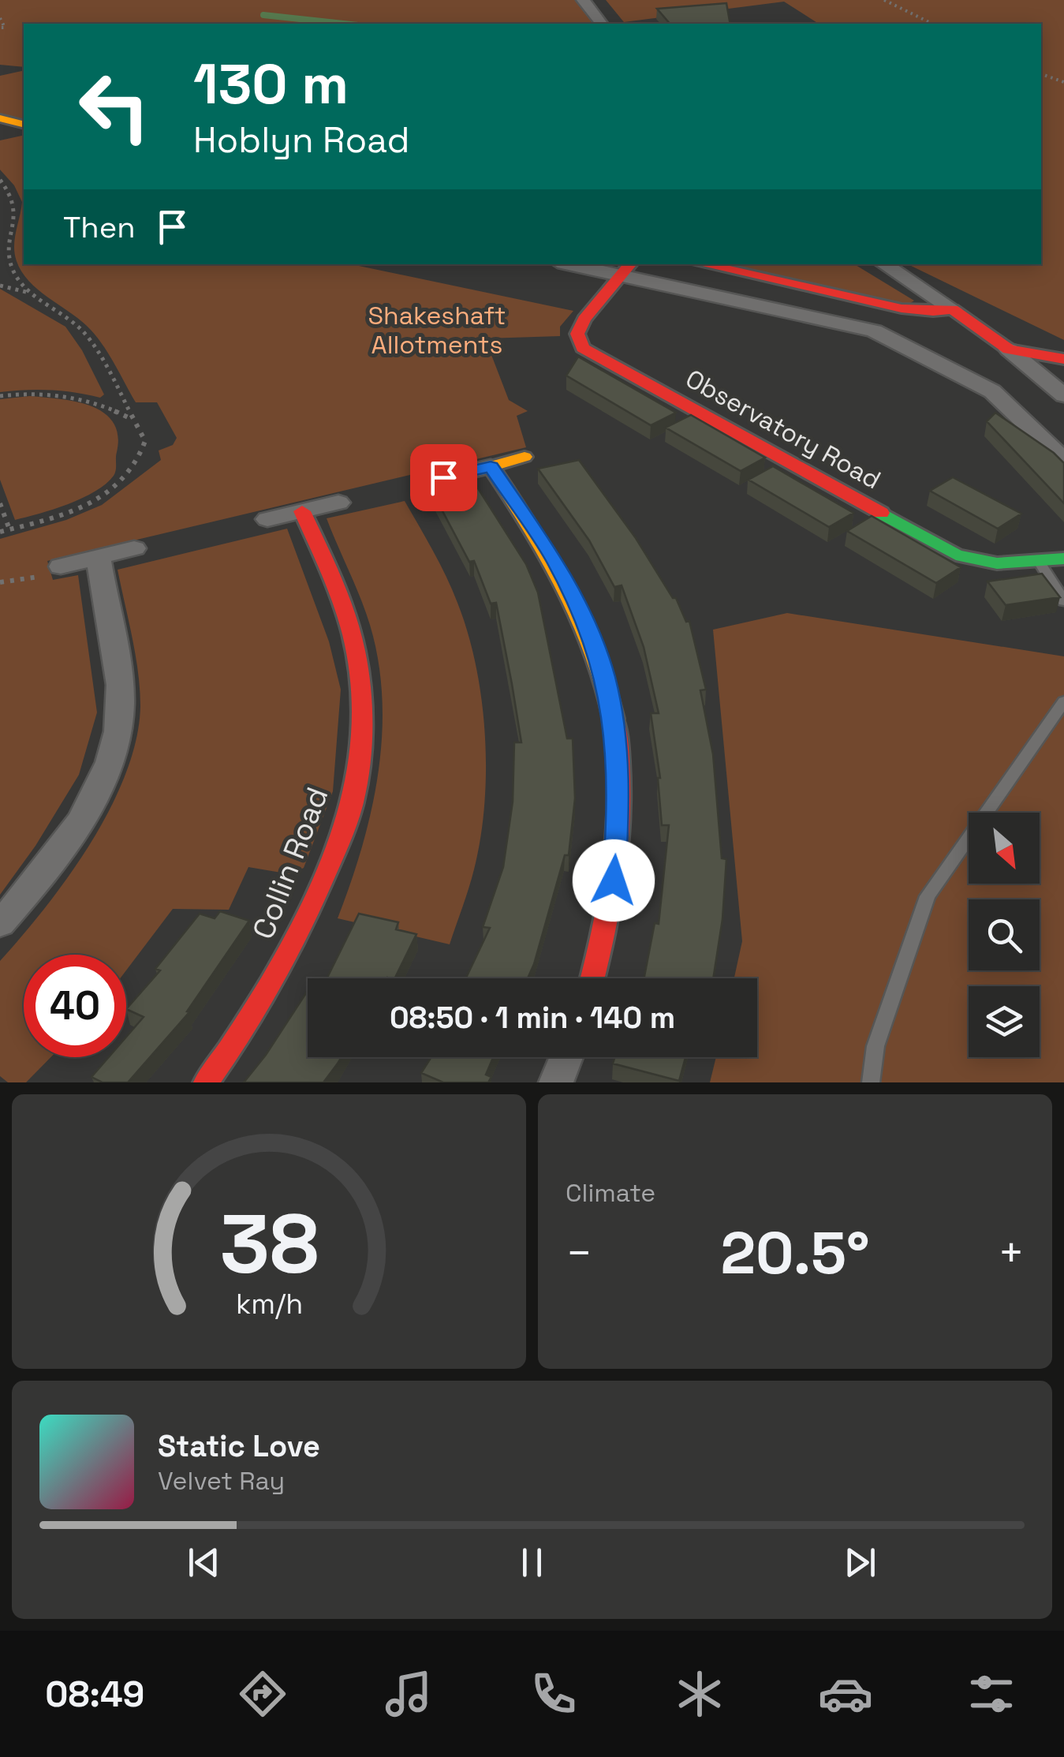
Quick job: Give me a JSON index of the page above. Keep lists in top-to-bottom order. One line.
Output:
{"streets":{"street":["Observatory Road","Collin Road"]},"parks":["Shakeshaft Allotments"],"north":"bottom right","page":{"turn":["130 m","Hoblyn Road"],"then":"Then","limit":"40","trip":"08:50 · 1 min · 140 m","tile":"Climate","heat":["−","20.5°","+"],"song":["Static Love","Velvet Ray"],"tabs":"08:49","gauge":["38","km/h"]}}
